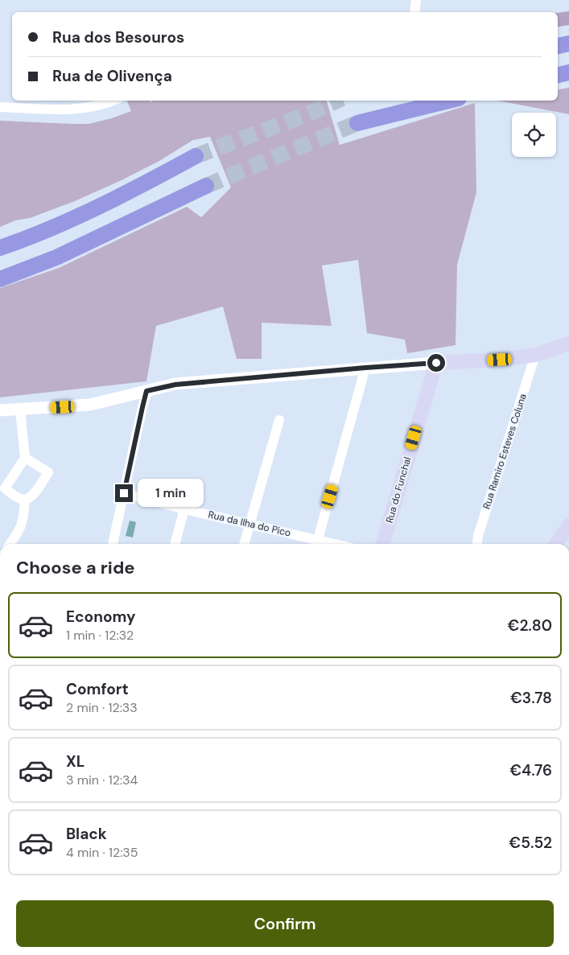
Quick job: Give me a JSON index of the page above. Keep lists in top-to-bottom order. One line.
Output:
{"streets":{"main road":["Rua do Funchal"],"street":["Rua Ramiro Esteves Coluna","Rua da Ilha do Pico"]},"page":{"banner":["Rua dos Besouros","Rua de Olivença"],"bubble":"1 min","heading":"Choose a ride","list":[{"name":"Economy","note":"1 min · 12:32","value":"€2.80"},{"name":"Comfort","note":"2 min · 12:33","value":"€3.78"},{"name":"XL","note":"3 min · 12:34","value":"€4.76"},{"name":"Black","note":"4 min · 12:35","value":"€5.52"}],"buttons":"Confirm"}}
